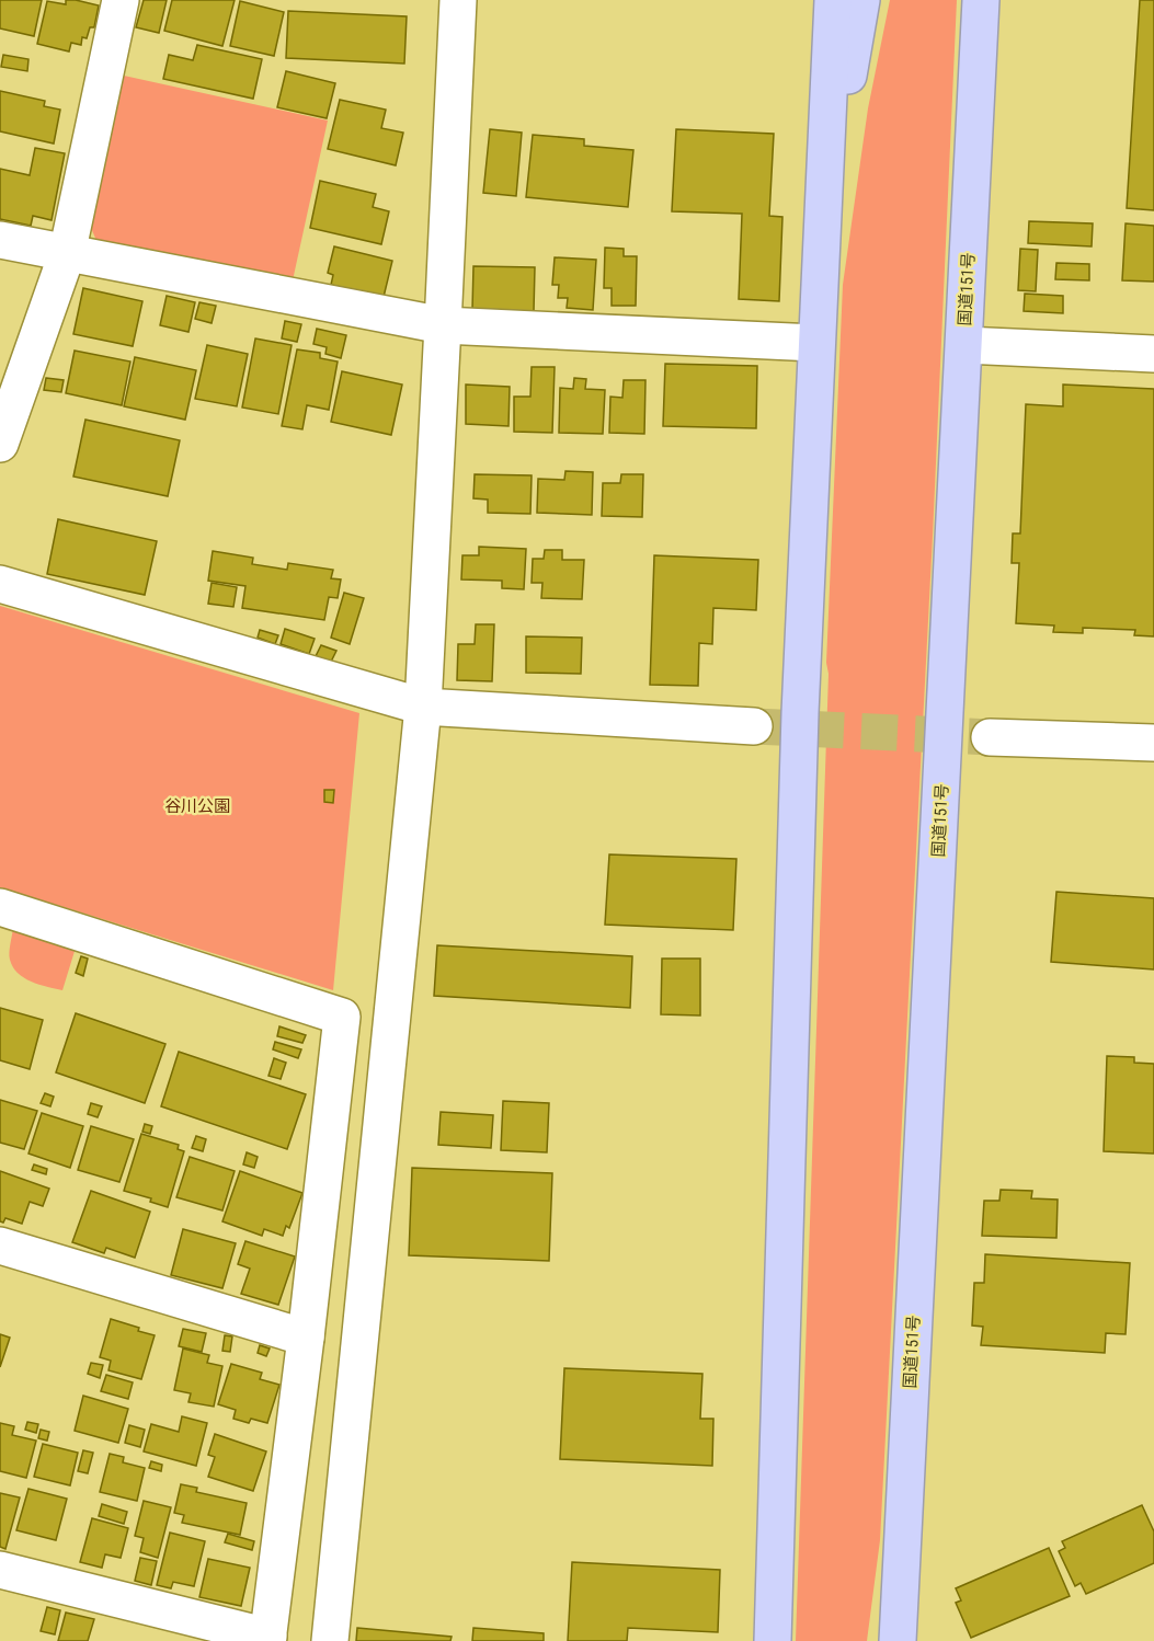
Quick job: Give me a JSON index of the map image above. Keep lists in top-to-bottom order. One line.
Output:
{"streets":{"highway":["国道151号"]},"parks":["谷川公園"]}
